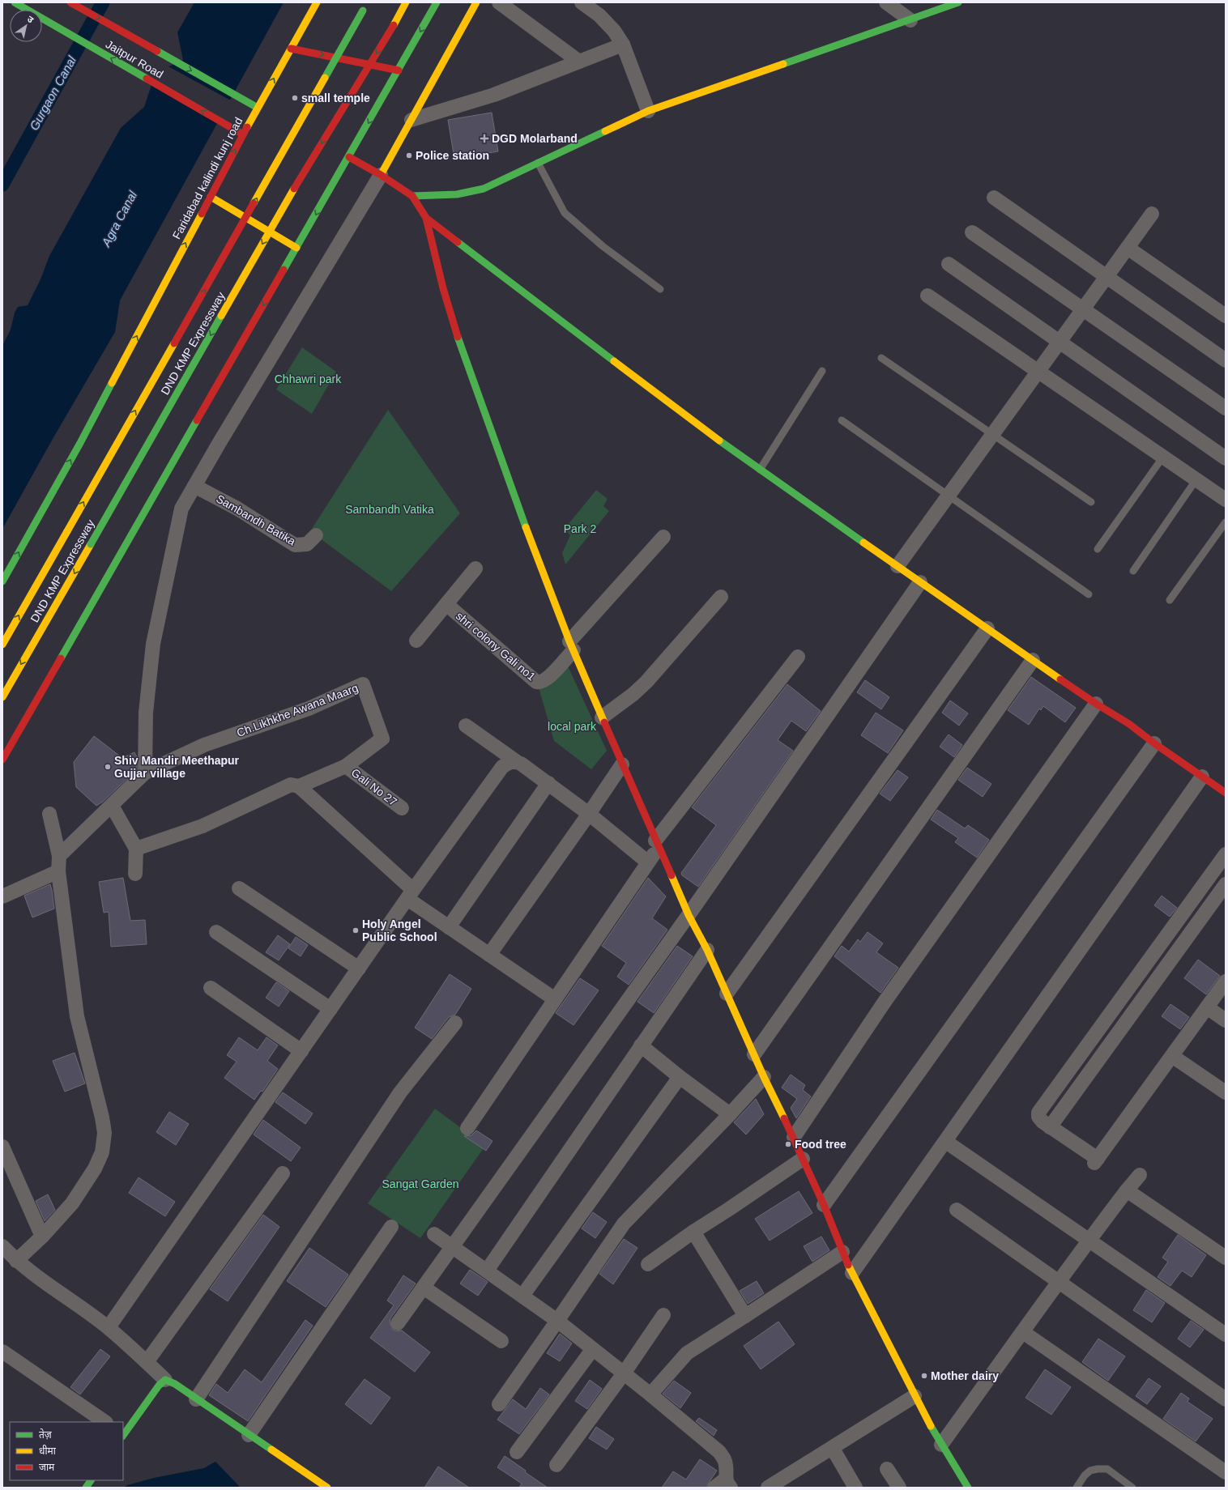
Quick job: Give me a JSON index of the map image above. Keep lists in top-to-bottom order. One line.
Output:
{"streets":{"main road":["Jaitpur Road","Faridabad kalindi kunj road","DND KMP Expressway"],"street":["Sambandh Batika","shri colony Gali no1","Ch.Likhkhe Awana Maarg","Gali No 27"]},"crossings":[["Jaitpur Road","Faridabad kalindi kunj road"],["Ch.Likhkhe Awana Maarg","Gali No 27"]],"one_way":["Faridabad kalindi kunj road"],"water":["Gurgaon Canal","Agra Canal"],"parks":["Chhawri park","Sambandh Vatika","Park 2","local park","Sangat Garden"],"places":{"other":["small temple","Police station","Shiv Mandir Meethapur Gujjar village","Holy Angel Public School","Food tree","Mother dairy"],"health":["DGD Molarband"]},"legend":["तेज़","धीमा","जाम"],"north":"top right"}
